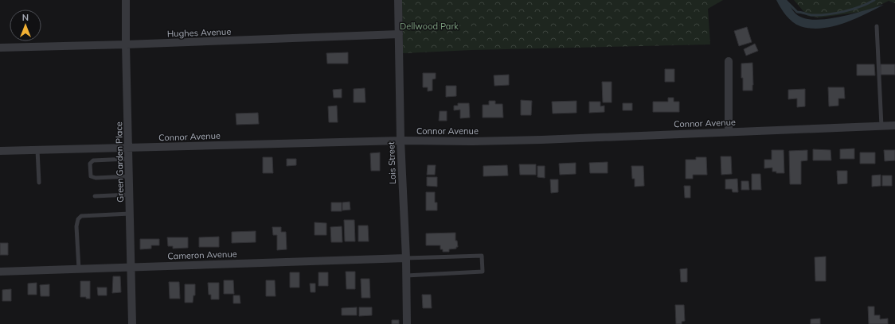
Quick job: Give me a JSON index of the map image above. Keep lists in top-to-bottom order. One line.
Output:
{"streets":{"street":["Hughes Avenue","Connor Avenue","Green Garden Place","Lois Street","Cameron Avenue"]},"crossings":[["Hughes Avenue","Green Garden Place"],["Hughes Avenue","Lois Street"],["Connor Avenue","Green Garden Place"],["Connor Avenue","Lois Street"],["Green Garden Place","Cameron Avenue"],["Lois Street","Cameron Avenue"]],"parks":["Dellwood Park"],"north":"top"}
